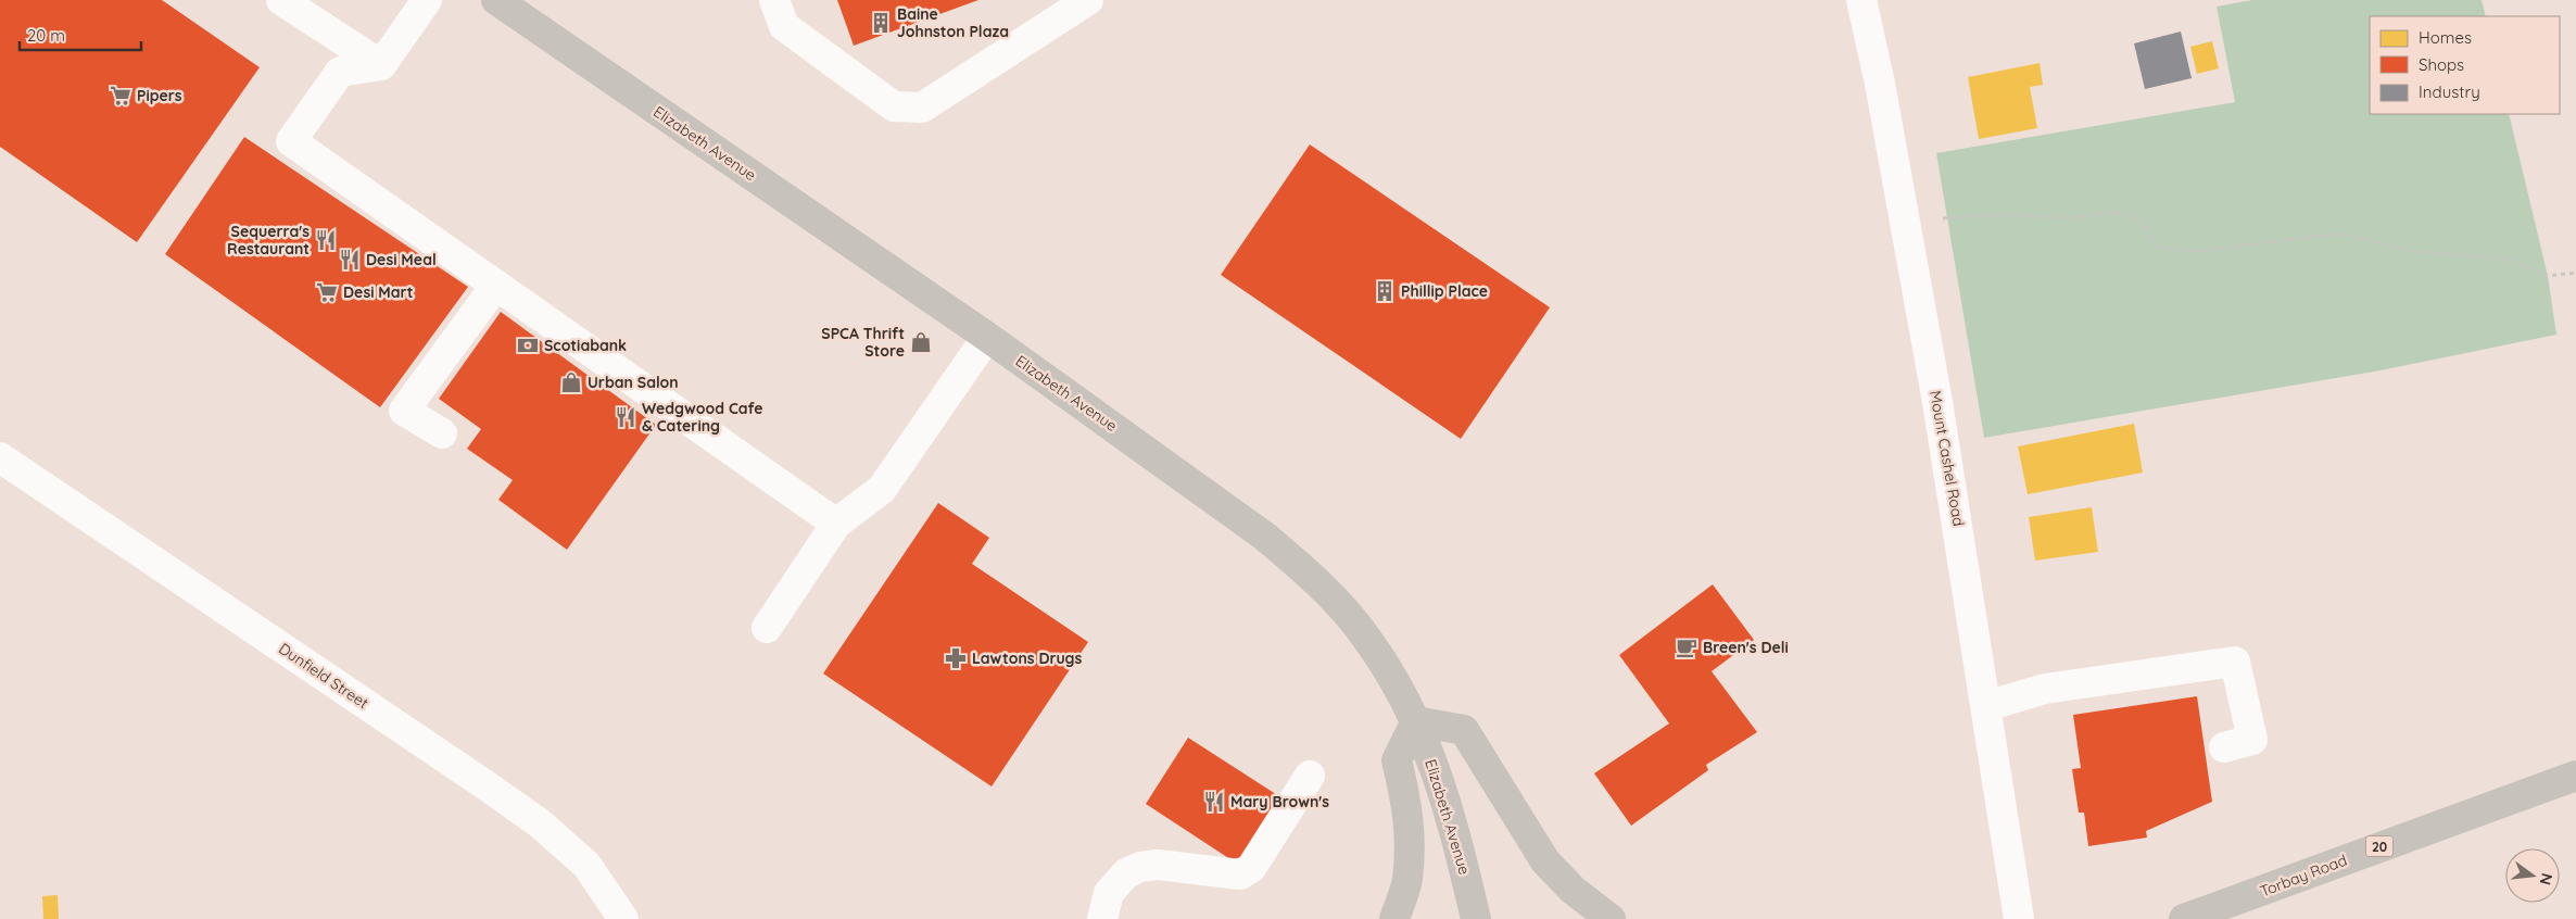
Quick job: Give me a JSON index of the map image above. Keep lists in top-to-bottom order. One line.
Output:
{"streets":{"main road":["Elizabeth Avenue","20","Torbay Road"],"street":["Mount Cashel Road","Dunfield Street"]},"places":{"building":["Baine Johnston Plaza","Phillip Place"],"supermarket":["Pipers","Desi Mart"],"restaurant":["Sequerra's Restaurant","Desi Meal","Wedgwood Cafe & Catering","Mary Brown's"],"shop":["SPCA Thrift Store","Urban Salon"],"bank":["Scotiabank"],"cafe":["Breen's Deli"],"pharmacy":["Lawtons Drugs"]},"legend":["Homes","Shops","Industry"],"scale_bar":"20 m","north":"right"}
